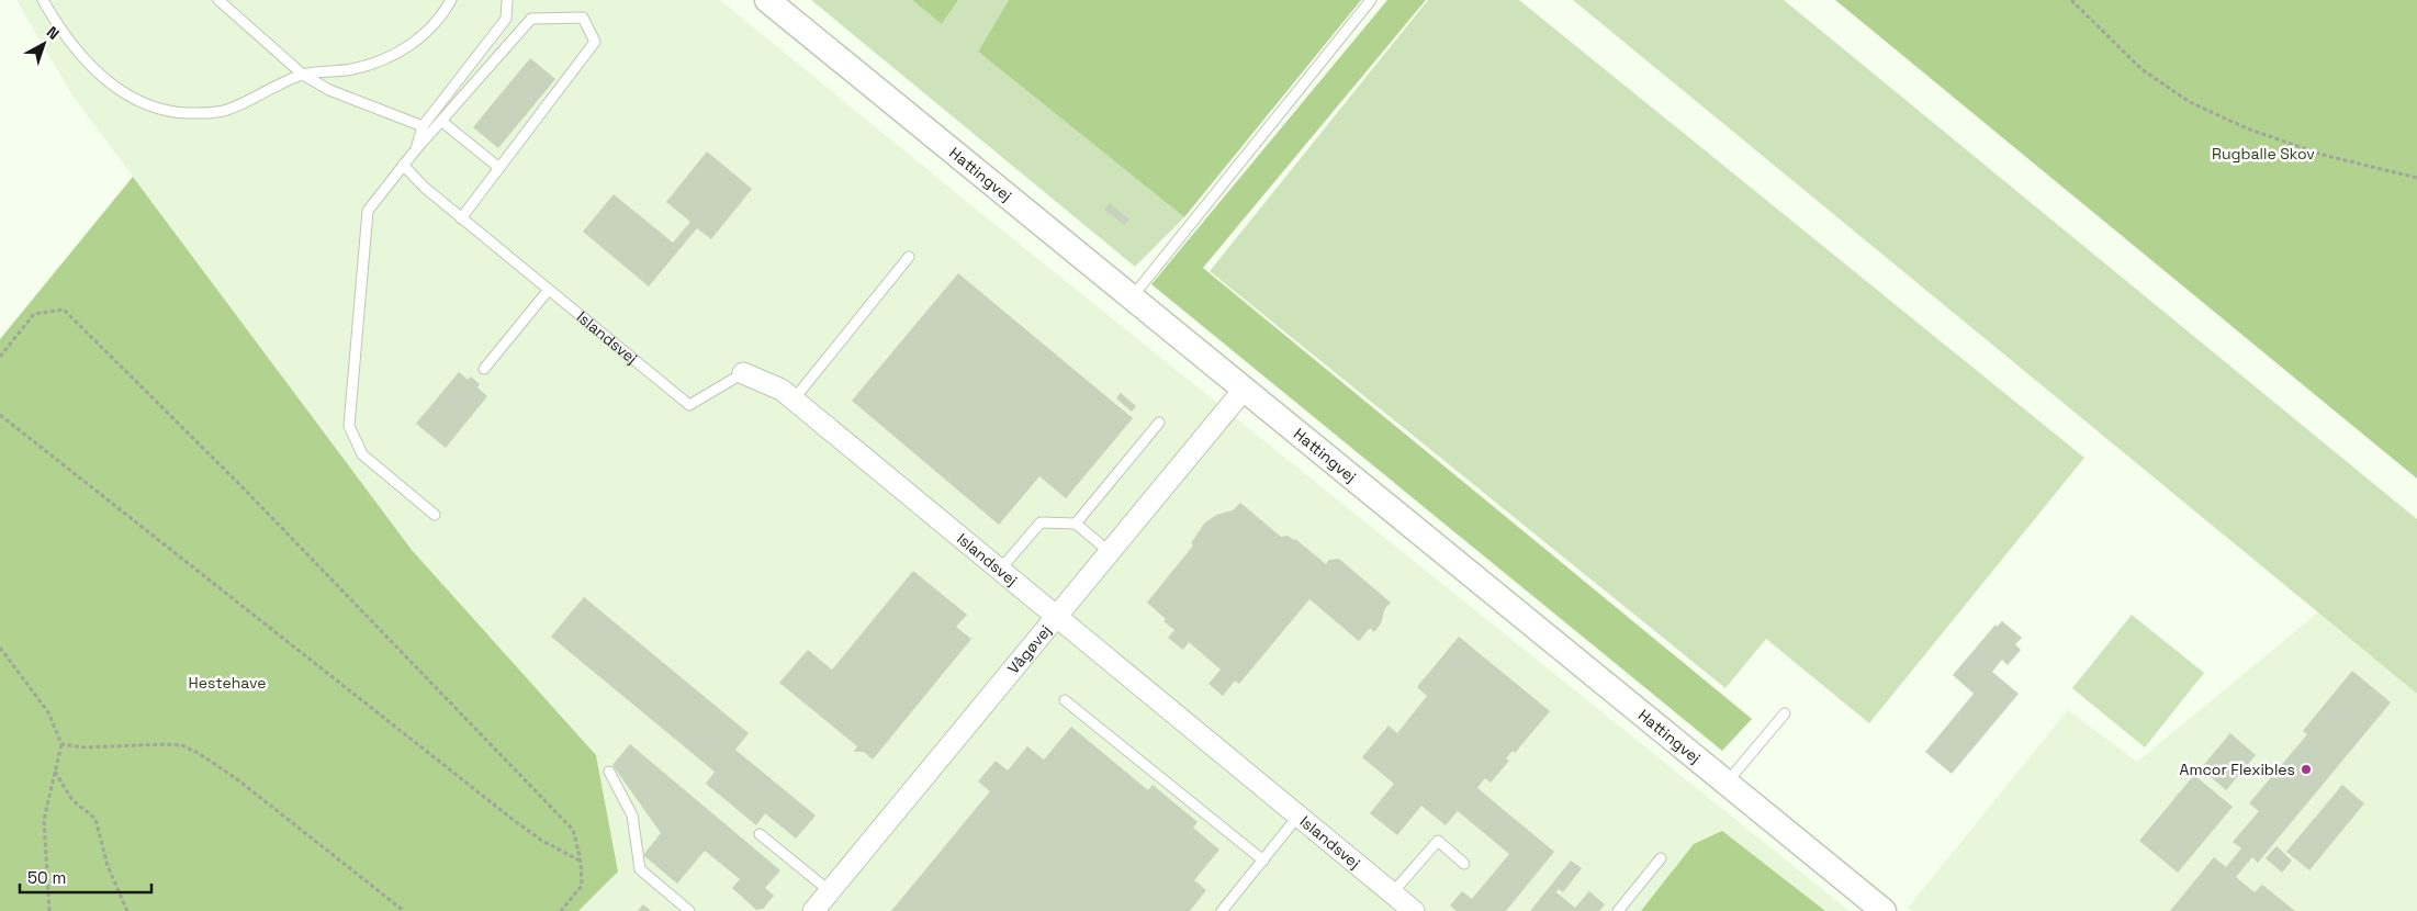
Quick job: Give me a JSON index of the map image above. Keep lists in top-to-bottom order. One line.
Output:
{"streets":{"street":["Hattingvej","Islandsvej","Vågøvej"]},"crossings":[["Hattingvej","Vågøvej"],["Islandsvej","Vågøvej"]],"parks":["Rugballe Skov","Hestehave"],"places":["Amcor Flexibles"],"scale_bar":"50 m","north":"top right"}
